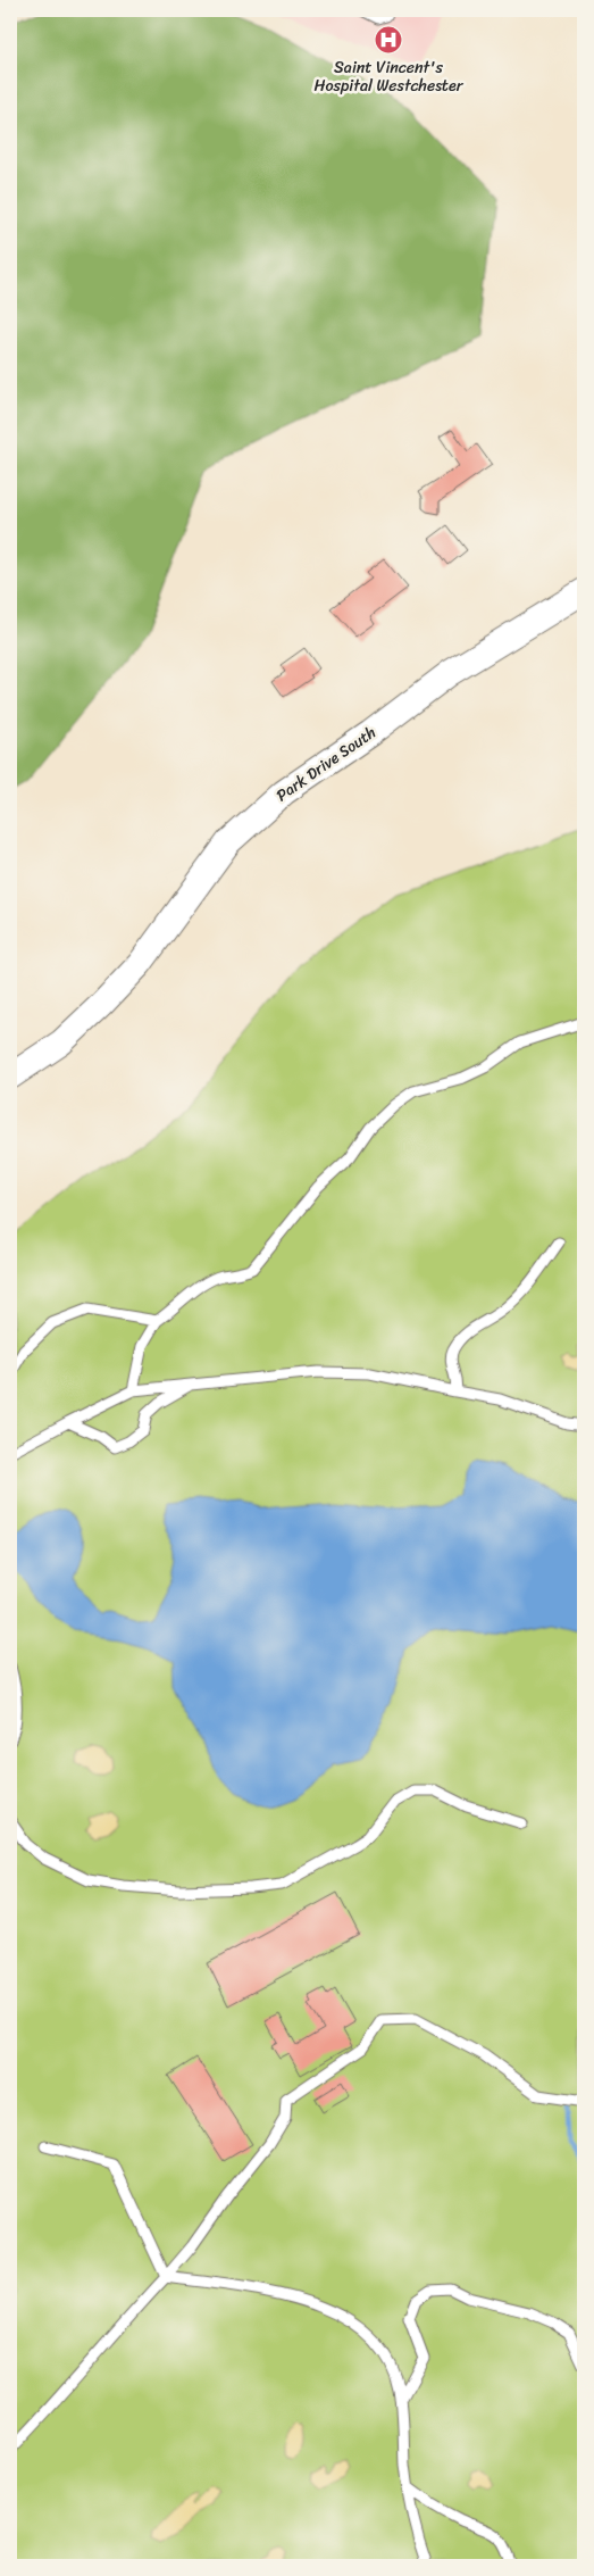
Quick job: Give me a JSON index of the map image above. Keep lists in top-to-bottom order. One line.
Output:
{"streets":{"street":["Park Drive South"]},"places":{"hospital":["Saint Vincent's Hospital Westchester"]}}
